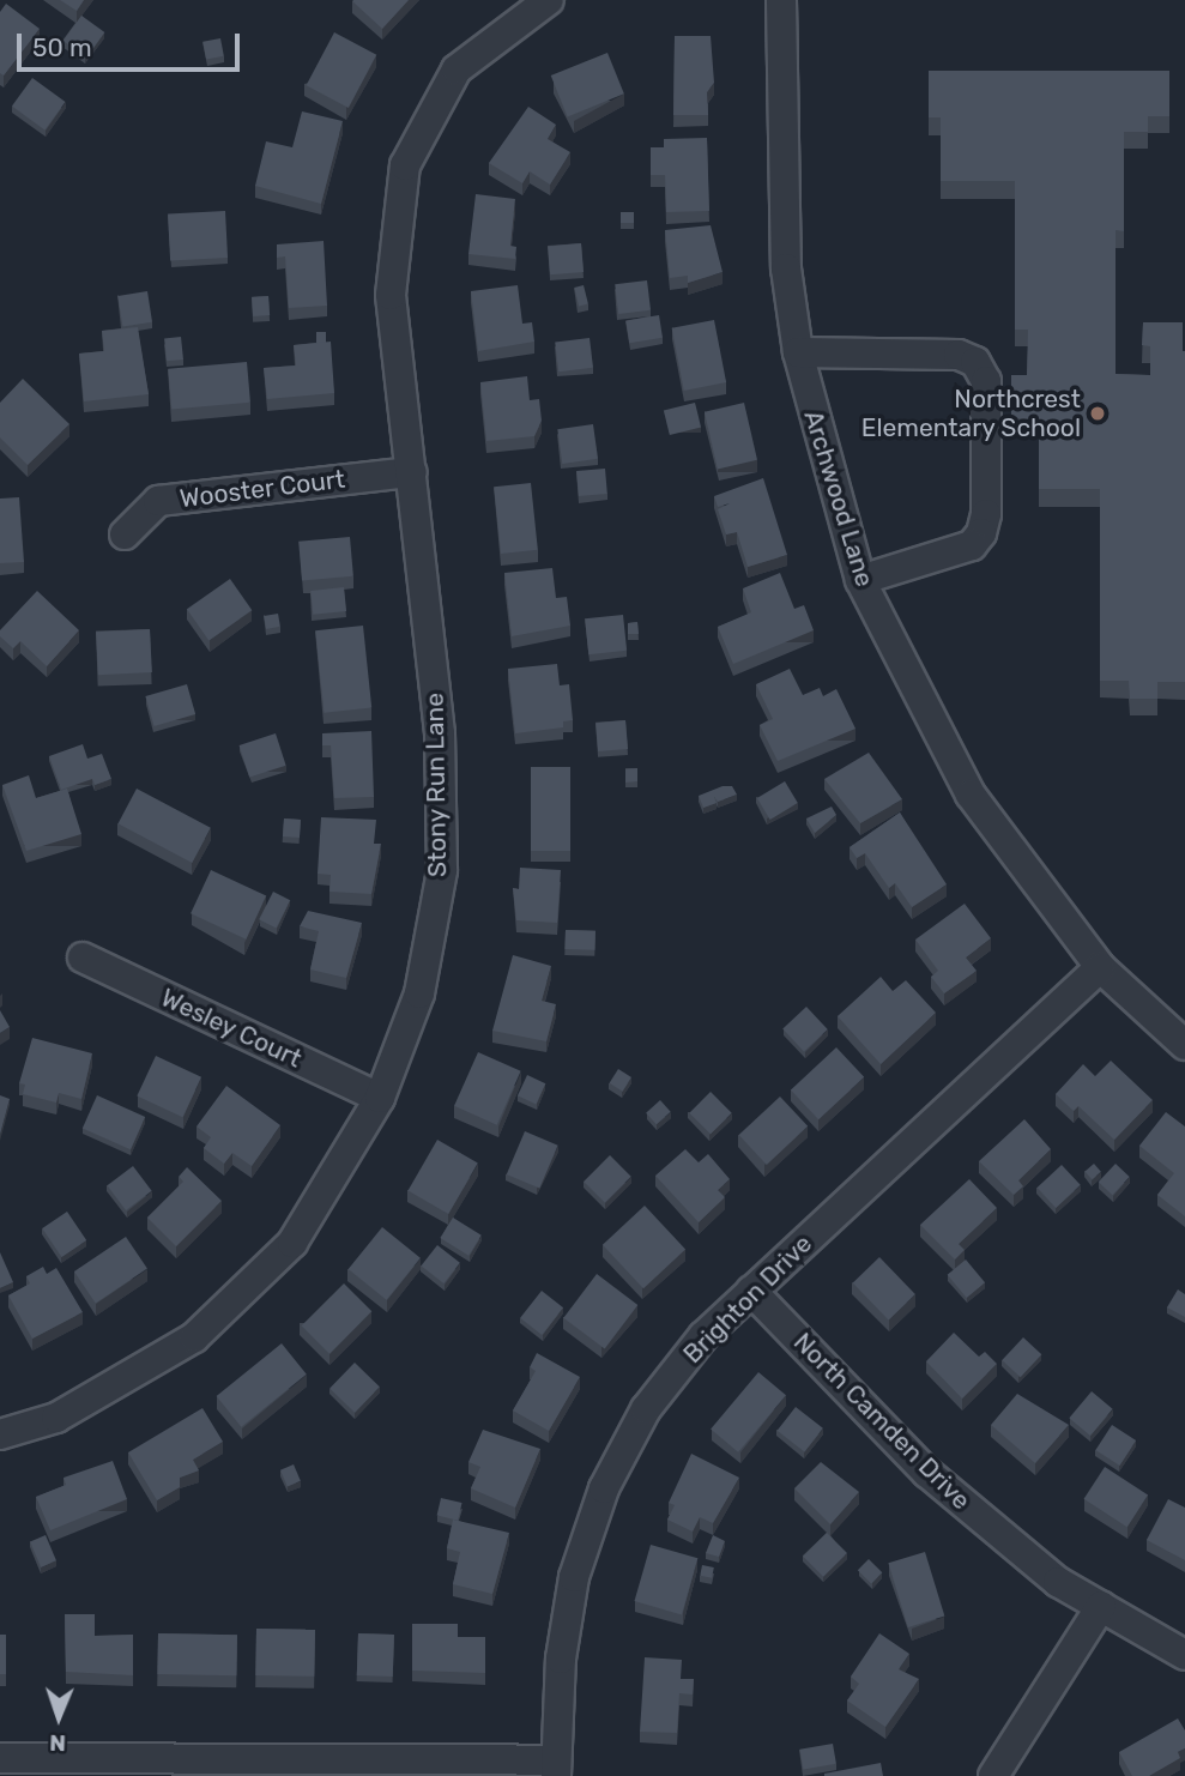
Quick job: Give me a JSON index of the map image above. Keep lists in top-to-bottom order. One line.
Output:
{"streets":{"street":["Wooster Court","Archwood Lane","Stony Run Lane","Wesley Court","Brighton Drive","North Camden Drive"]},"crossings":[["Wooster Court","Stony Run Lane"],["Archwood Lane","Brighton Drive"],["Stony Run Lane","Wesley Court"],["Brighton Drive","North Camden Drive"]],"places":["Northcrest Elementary School"],"scale_bar":"50 m","north":"bottom"}
